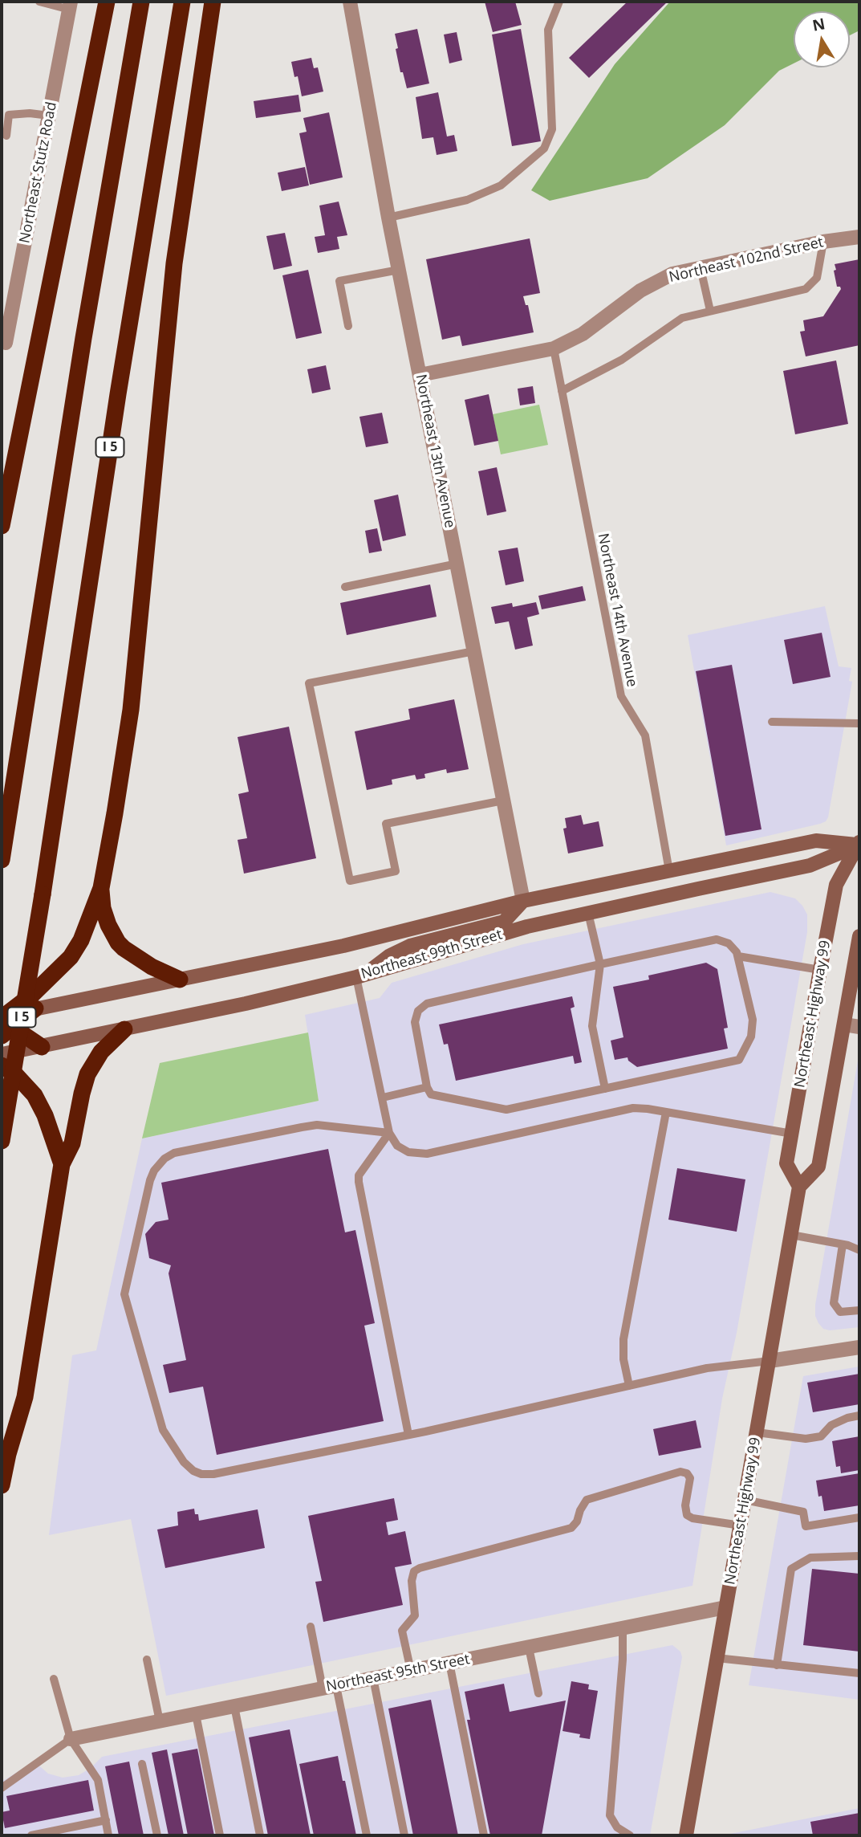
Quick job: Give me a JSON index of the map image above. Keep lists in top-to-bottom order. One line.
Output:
{"streets":{"highway":["I 5"],"main road":["Northeast 99th Street","Northeast Highway 99"],"street":["Northeast Stutz Road","Northeast 102nd Street","Northeast 13th Avenue","Northeast 95th Street"],"lane":["Northeast 14th Avenue"]},"crossings":[["Northeast 102nd Street","Northeast 13th Avenue"],["Northeast 102nd Street","Northeast 14th Avenue"],["Northeast 13th Avenue","Northeast 99th Street"],["Northeast 14th Avenue","Northeast 99th Street"],["Northeast 99th Street","Northeast Highway 99"],["Northeast Highway 99","Northeast 95th Street"]],"north":"top"}
